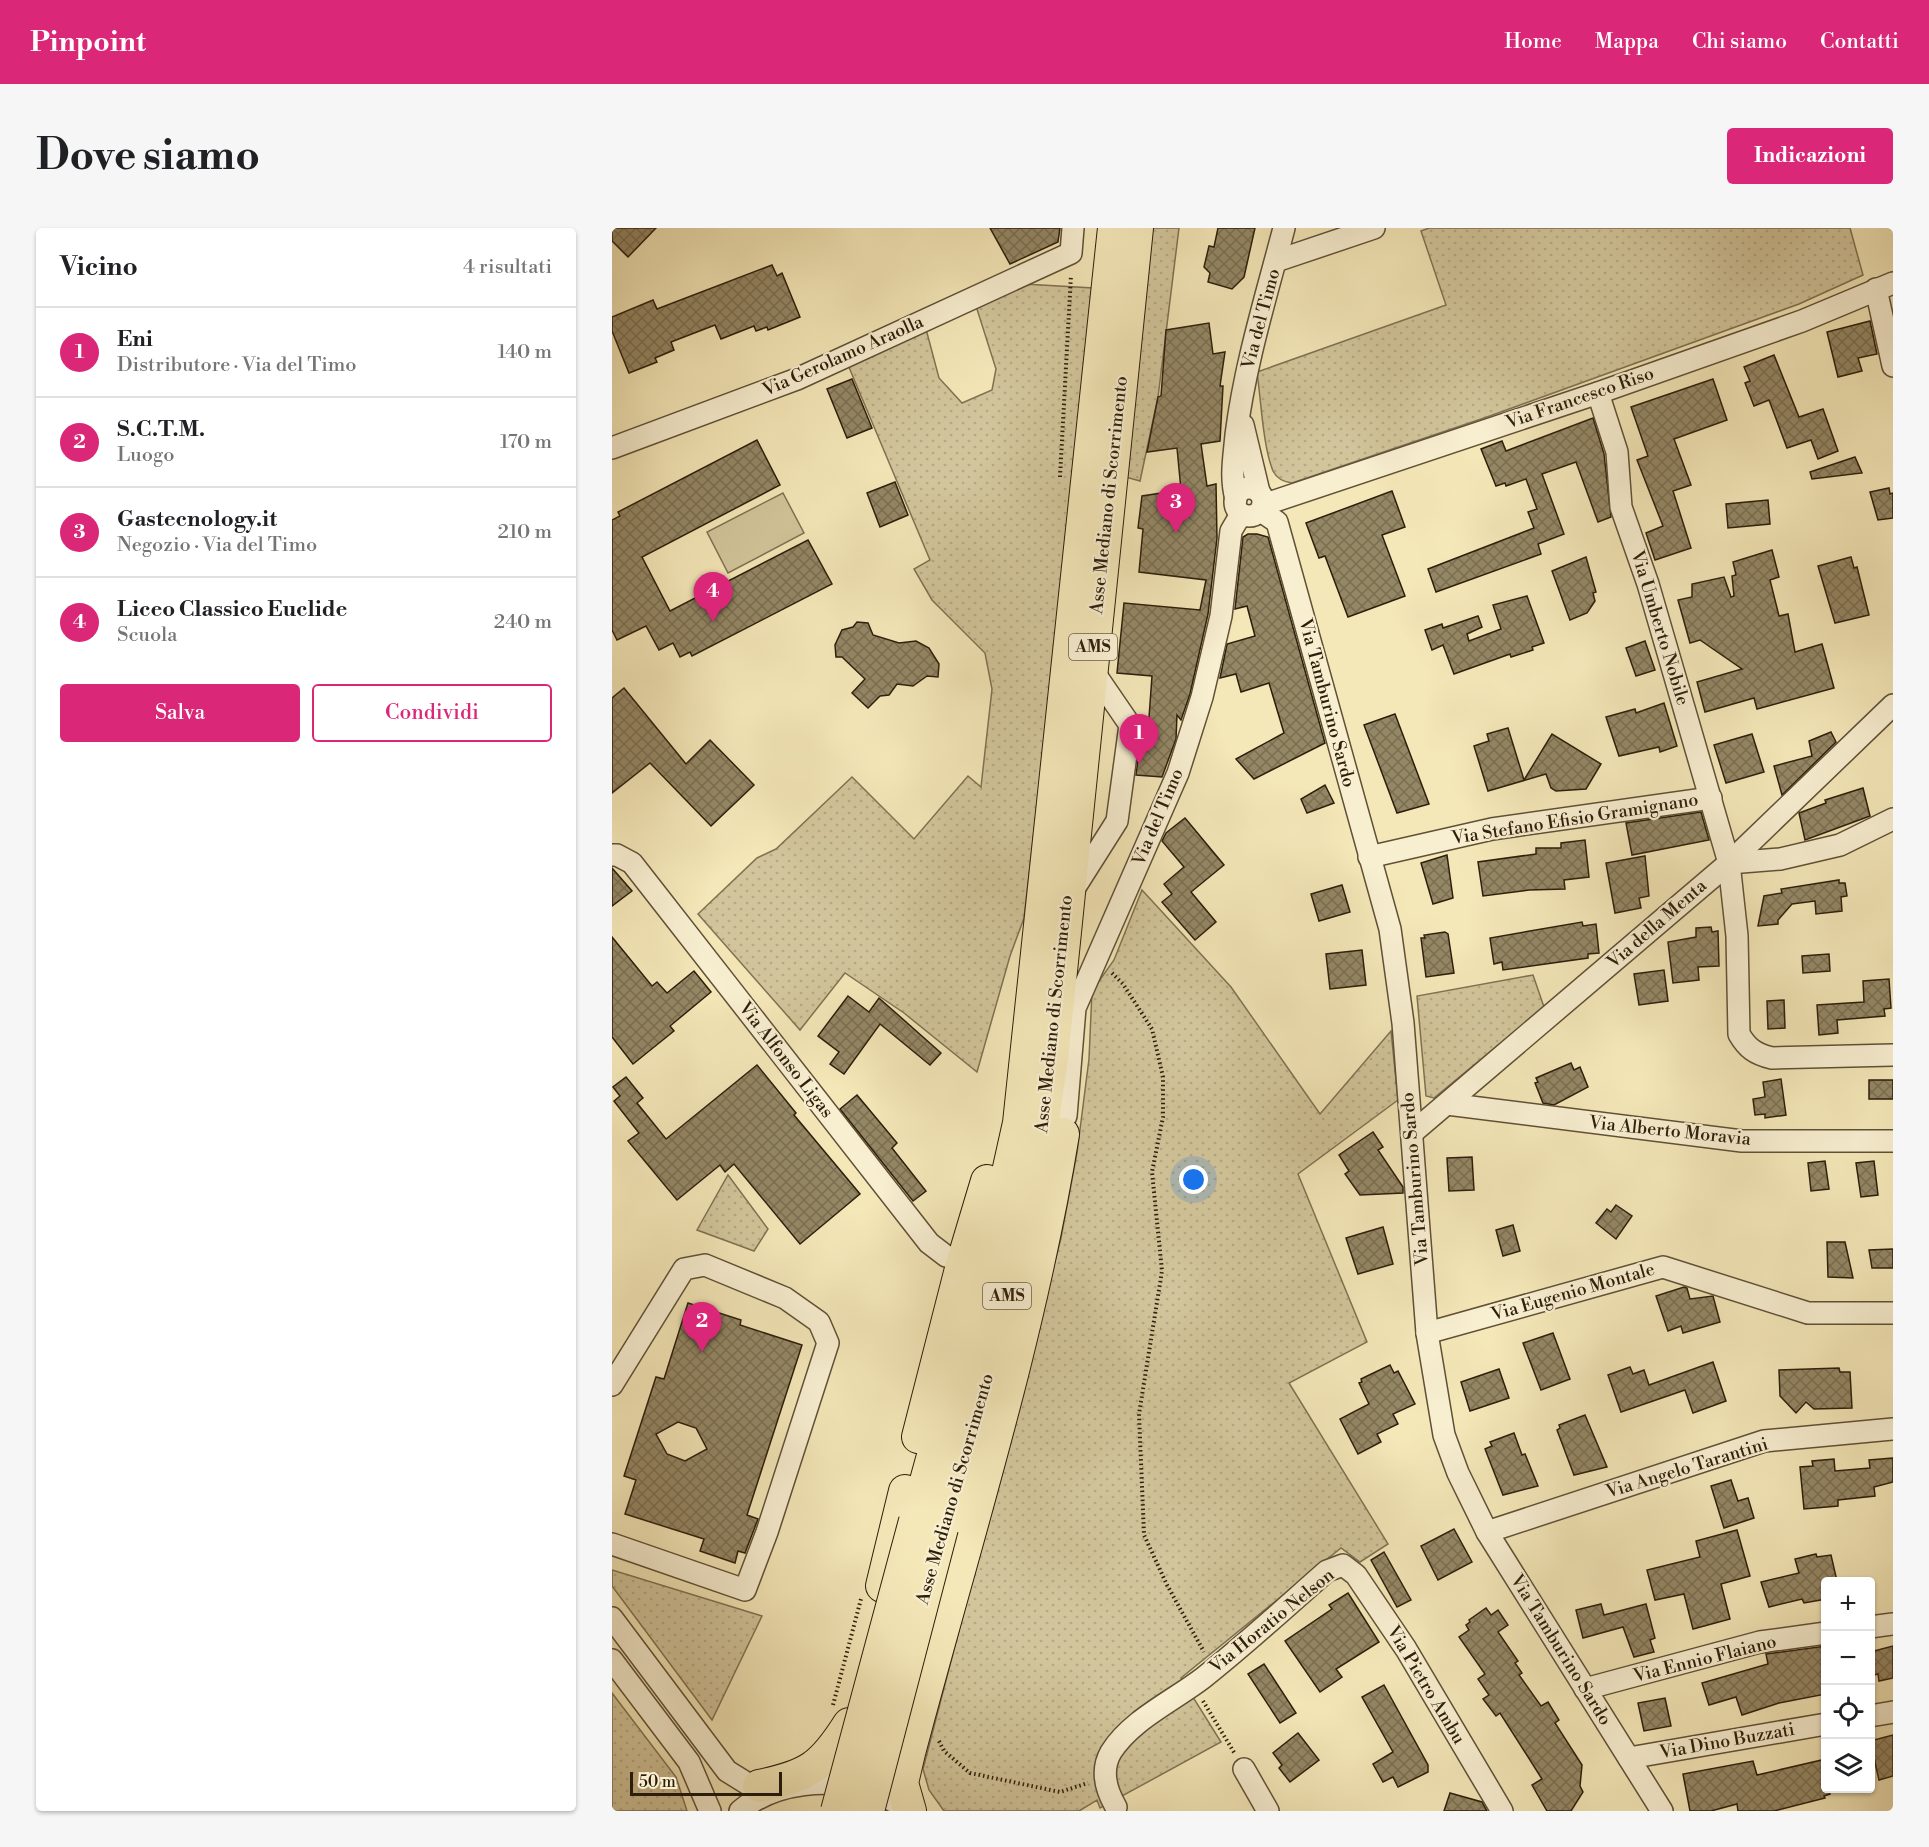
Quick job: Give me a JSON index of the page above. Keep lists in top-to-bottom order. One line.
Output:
{"streets":{"highway":["Asse Mediano di Scorrimento","AMS"],"street":["Via del Timo","Via Gerolamo Araolla","Via Francesco Riso","Via Umberto Nobile","Via Tamburino Sardo","Via Stefano Efisio Gramignano","Via della Menta","Via Alfonso Ligas","Via Alberto Moravia","Via Eugenio Montale","Via Angelo Tarantini","Via Horatio Nelson","Via Ennio Flaiano","Via Pietro Ambu","Via Dino Buzzati"]},"crossings":[["Via del Timo","Via Francesco Riso"],["Via del Timo","Via Tamburino Sardo"],["Via Francesco Riso","Via Umberto Nobile"],["Via Francesco Riso","Via Tamburino Sardo"],["Via Umberto Nobile","Via Stefano Efisio Gramignano"],["Via Umberto Nobile","Via della Menta"],["Via Tamburino Sardo","Via Stefano Efisio Gramignano"],["Via Tamburino Sardo","Via della Menta"],["Via Tamburino Sardo","Via Eugenio Montale"],["Via Tamburino Sardo","Via Angelo Tarantini"],["Via Tamburino Sardo","Via Ennio Flaiano"],["Via Tamburino Sardo","Via Dino Buzzati"],["Via della Menta","Via Alberto Moravia"],["Via Horatio Nelson","Via Pietro Ambu"]],"scale_bar":"50 m","page":{"header":"Pinpoint","nav":["Home","Mappa","Chi siamo","Contatti"],"buttons":["Indicazioni",["Salva","Condividi"]],"title":"Dove siamo","heading":["Vicino","4 risultati"],"list":[{"mark":"1","name":"Eni","note":"Distributore · Via del Timo","value":"140 m"},{"mark":"2","name":"S.C.T.M.","note":"Luogo","value":"170 m"},{"mark":"3","name":"Gastecnology.it","note":"Negozio · Via del Timo","value":"210 m"},{"mark":"4","name":"Liceo Classico Euclide","note":"Scuola","value":"240 m"}],"pins":["3","4","1","2"],"map_buttons":["+","−"],"scale":"50 m"}}
